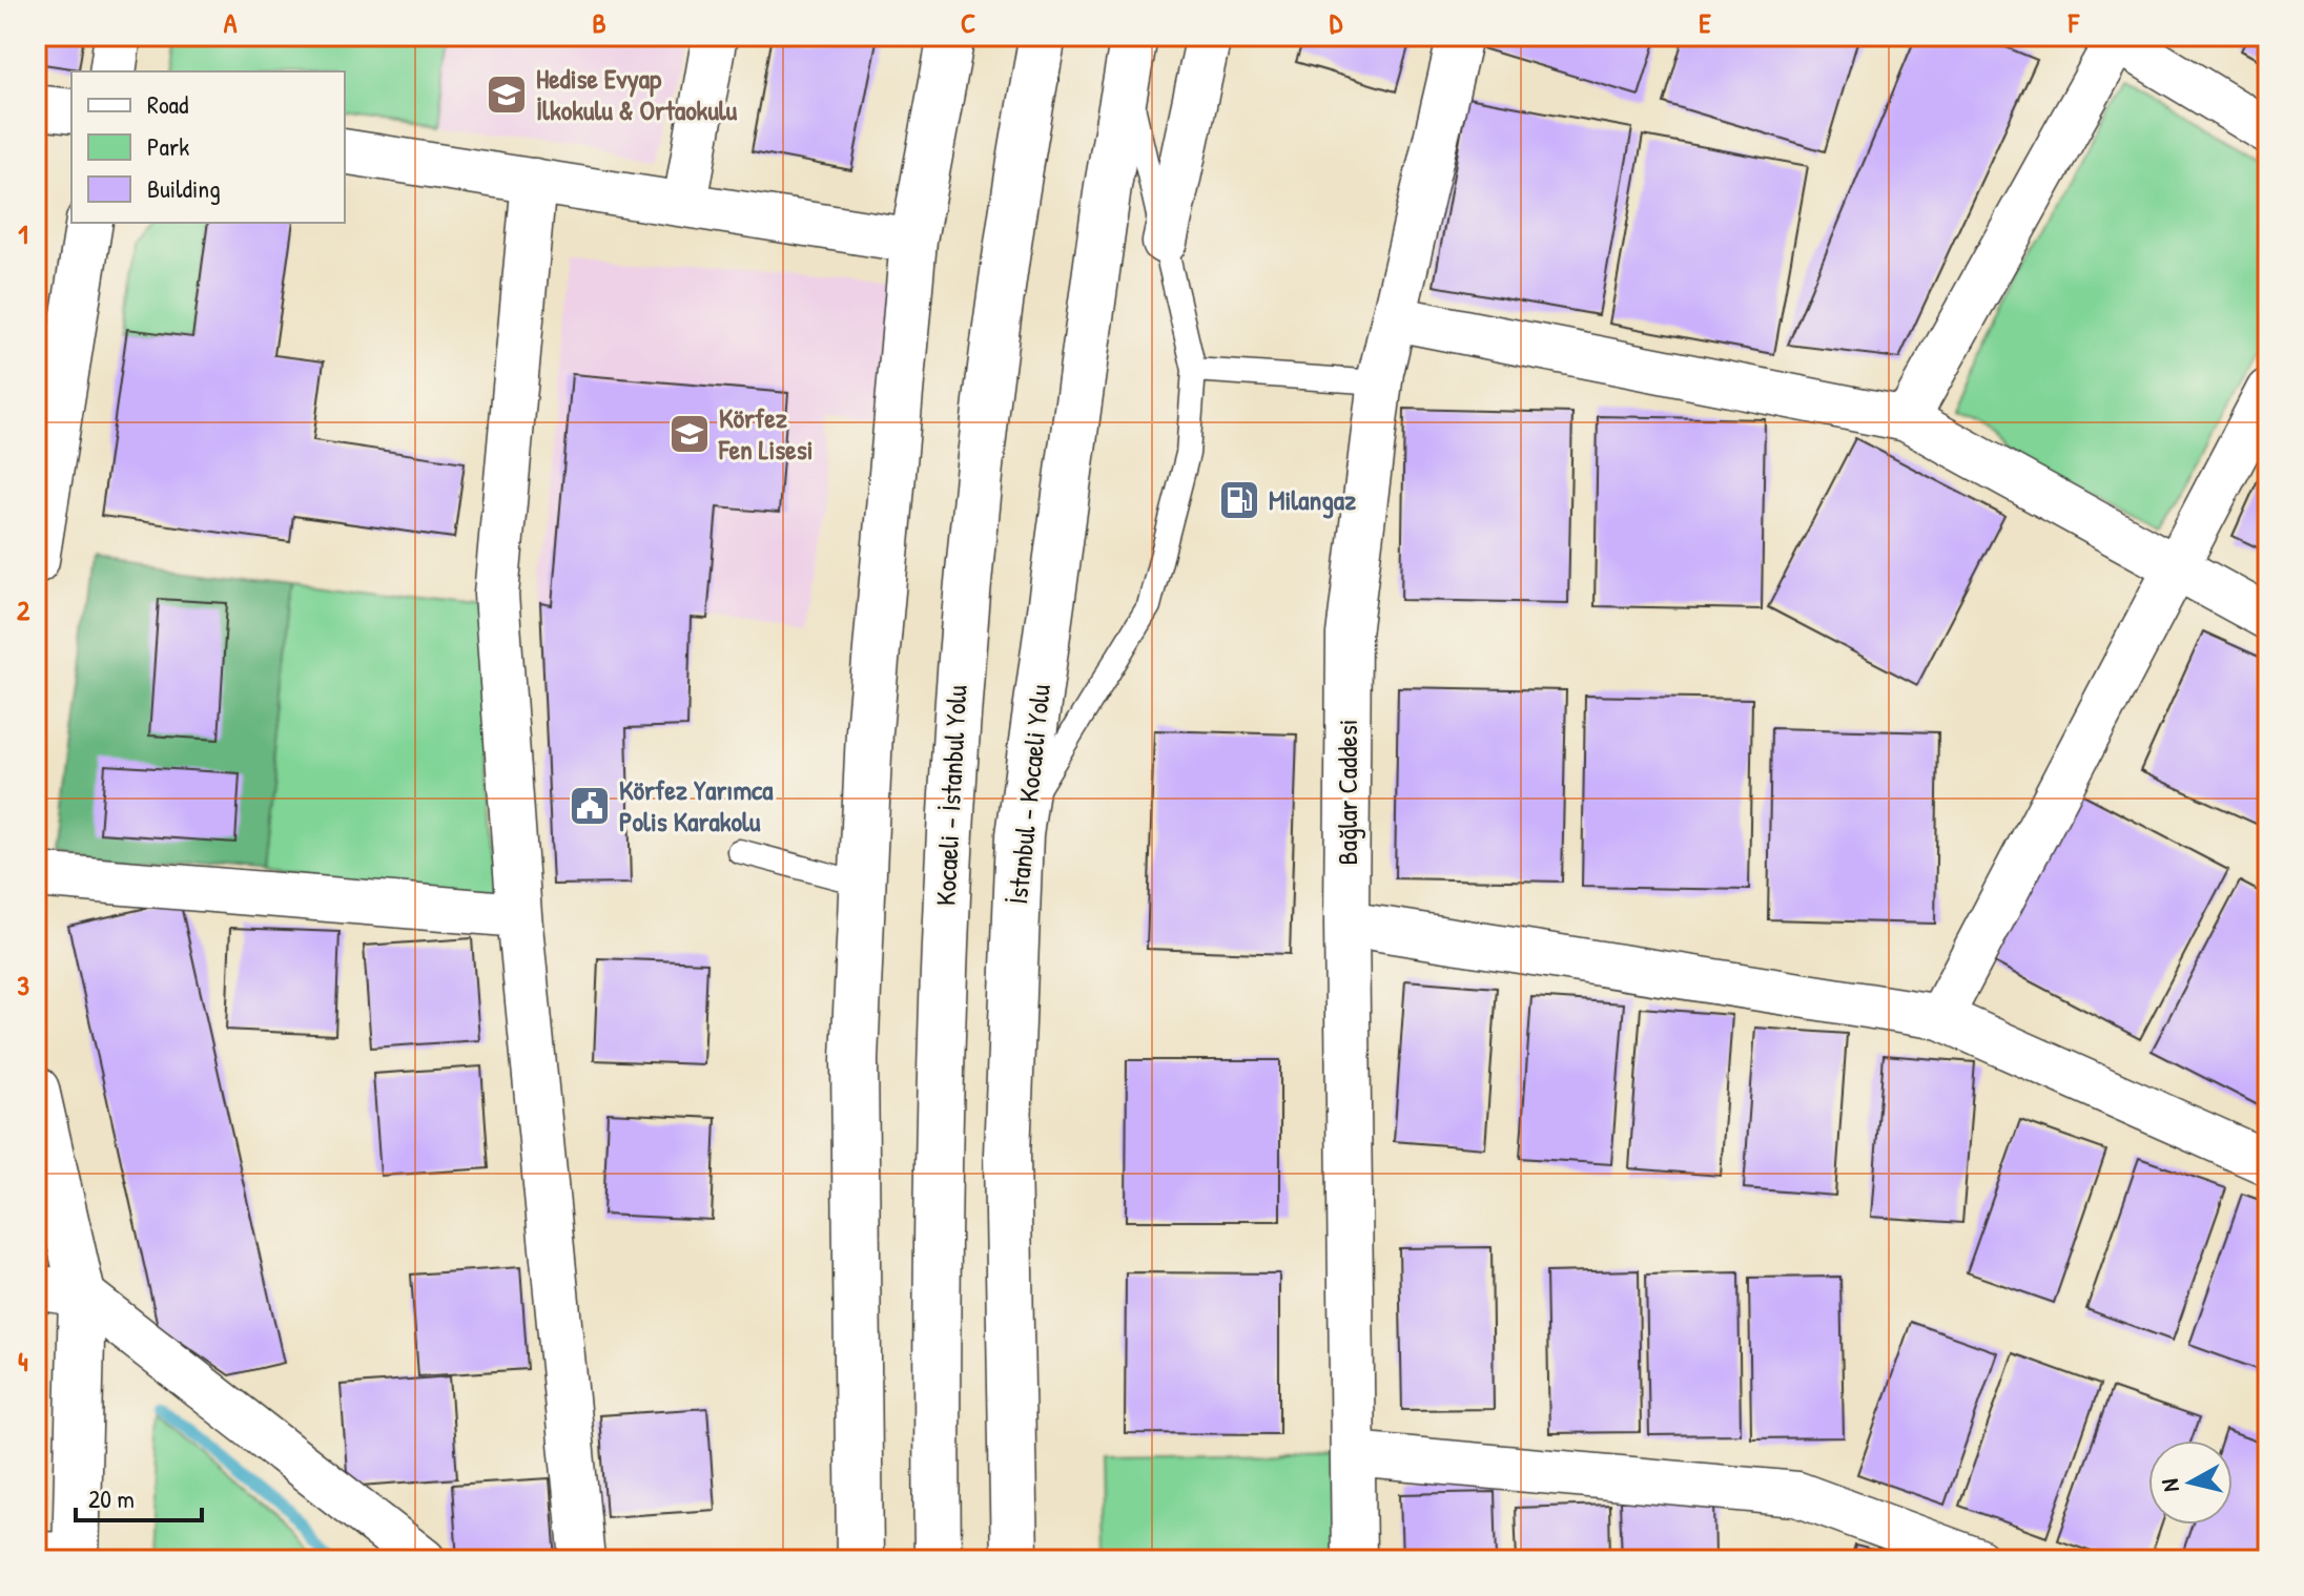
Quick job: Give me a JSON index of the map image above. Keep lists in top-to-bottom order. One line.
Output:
{"streets":{"main road":["İstanbul - Kocaeli Yolu","Kocaeli - İstanbul Yolu"],"street":["Bağlar Caddesi"]},"places":{"school or university":["Hedise Evyap İlkokulu & Ortaokulu","Körfez Fen Lisesi"],"fuel station":["Milangaz"],"public building":["Körfez Yarımca Polis Karakolu"]},"legend":["Road","Park","Building"],"scale_bar":"20 m","north":"left","grid":{"columns":["A","B","C","D","E","F"],"rows":["1","2","3","4"]}}
